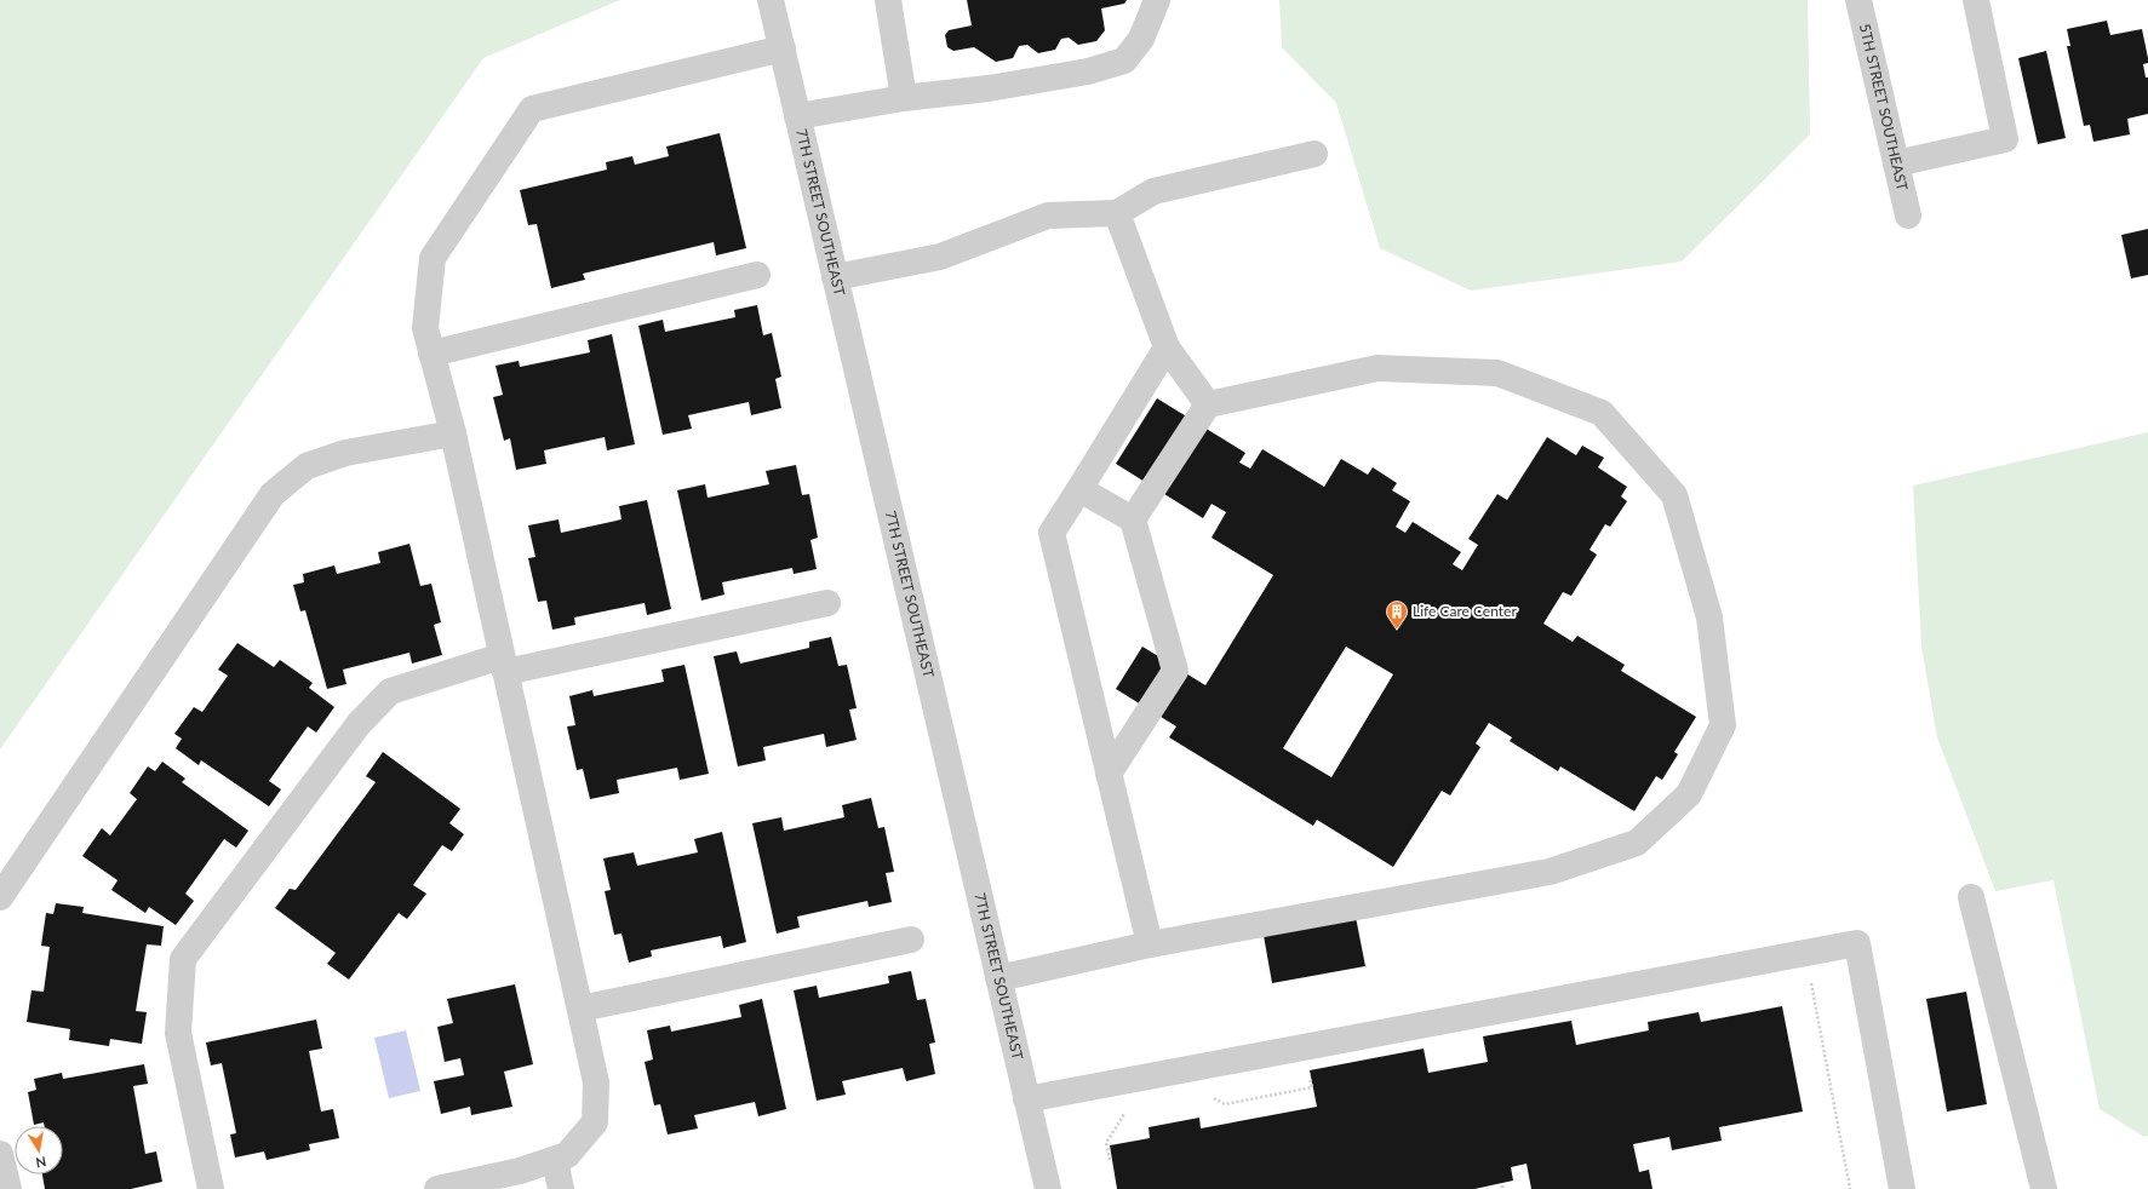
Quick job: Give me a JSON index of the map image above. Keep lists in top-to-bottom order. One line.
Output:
{"streets":{"street":["5TH STREET SOUTHEAST","7TH STREET SOUTHEAST"]},"places":{"building":["Life Care Center"]},"north":"bottom"}
